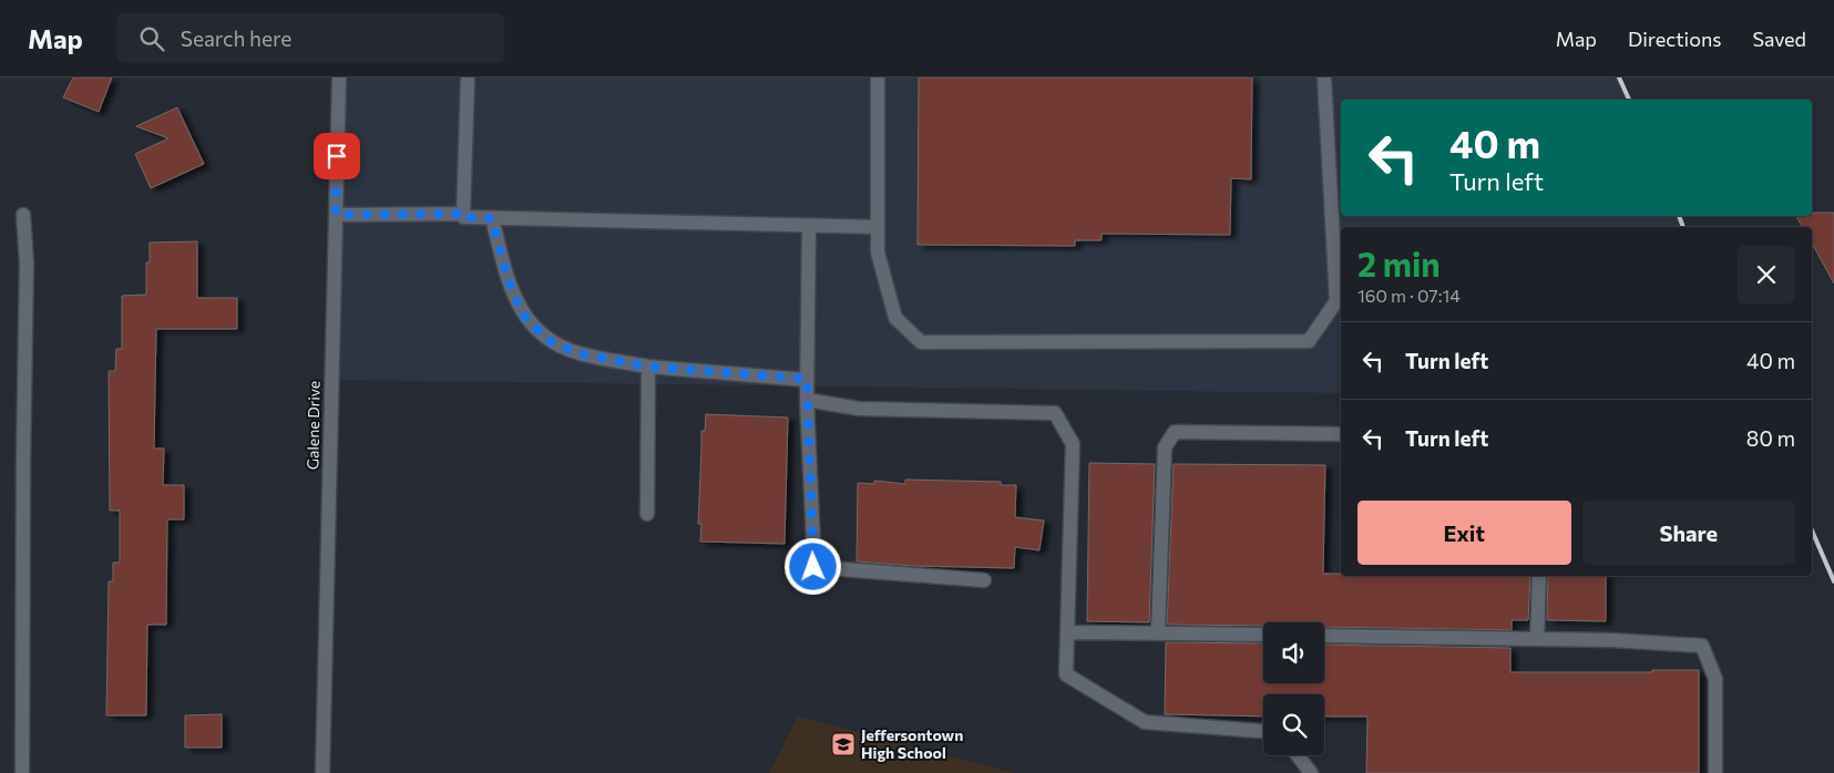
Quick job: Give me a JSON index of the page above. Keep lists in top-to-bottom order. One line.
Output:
{"streets":{"street":["Galene Drive"]},"places":{"school or university":["Jeffersontown High School"]},"page":{"header":"Map","search":"Search here","nav":["Map","Directions","Saved"],"turn":["40 m","Turn left"],"heading":["2 min","160 m · 07:14"],"list":[{"name":"Turn left","value":"40 m"},{"name":"Turn left","value":"80 m"}],"buttons":["Exit","Share"]}}
